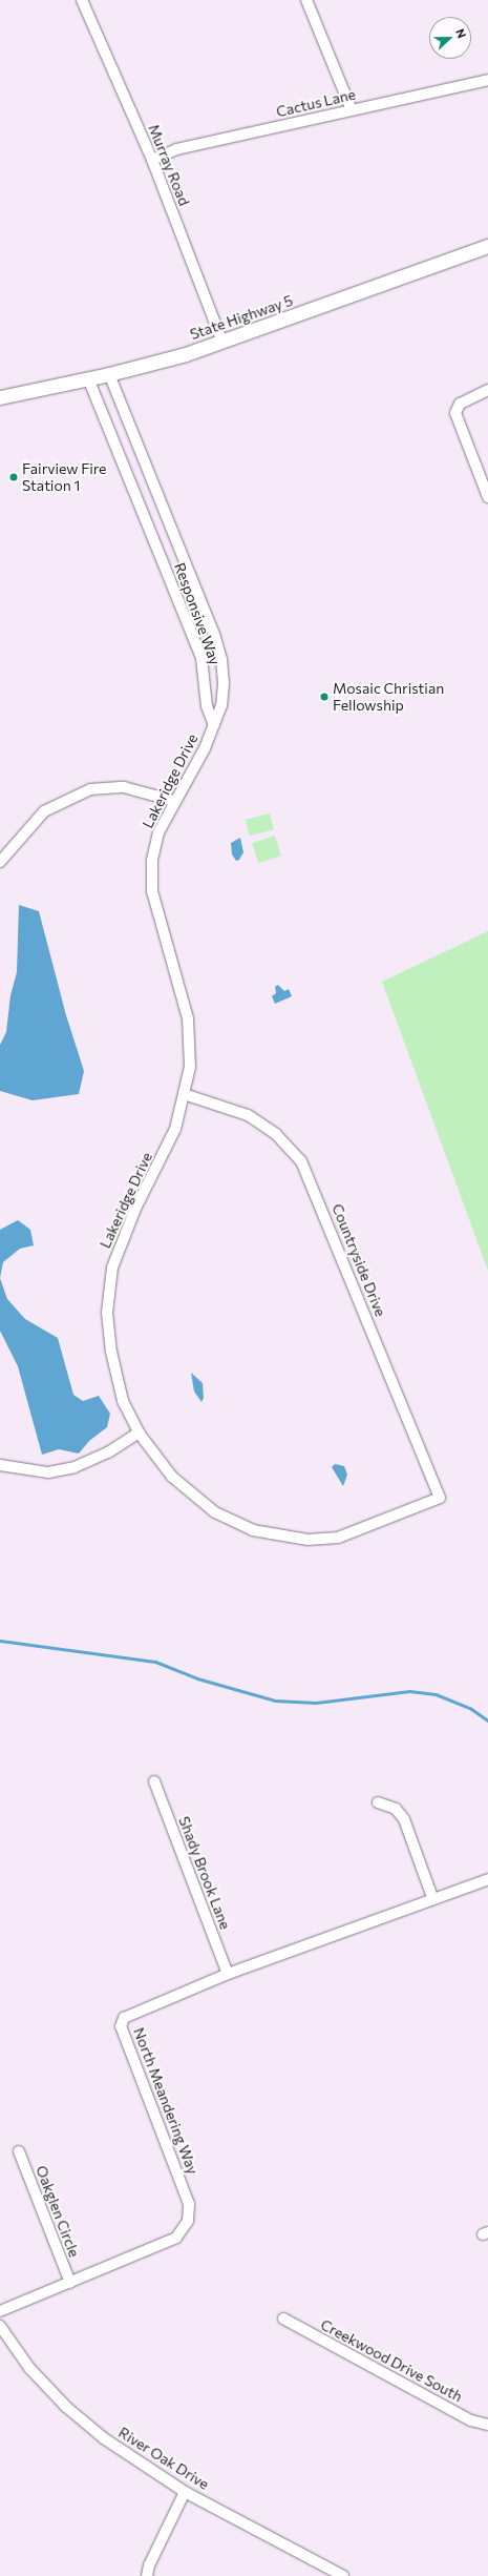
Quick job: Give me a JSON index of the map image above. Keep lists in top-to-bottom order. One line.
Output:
{"streets":{"main road":["State Highway 5"],"street":["Cactus Lane","Murray Road","Responsive Way","Lakeridge Drive","Countryside Drive","Shady Brook Lane","North Meandering Way","Oakglen Circle","Creekwood Drive South","River Oak Drive"]},"crossings":[["Cactus Lane","Murray Road"],["Murray Road","State Highway 5"],["State Highway 5","Responsive Way"],["Responsive Way","Lakeridge Drive"],["Lakeridge Drive","Countryside Drive"],["Shady Brook Lane","North Meandering Way"],["North Meandering Way","Oakglen Circle"]],"places":["Fairview Fire Station 1","Mosaic Christian Fellowship"],"north":"right"}
